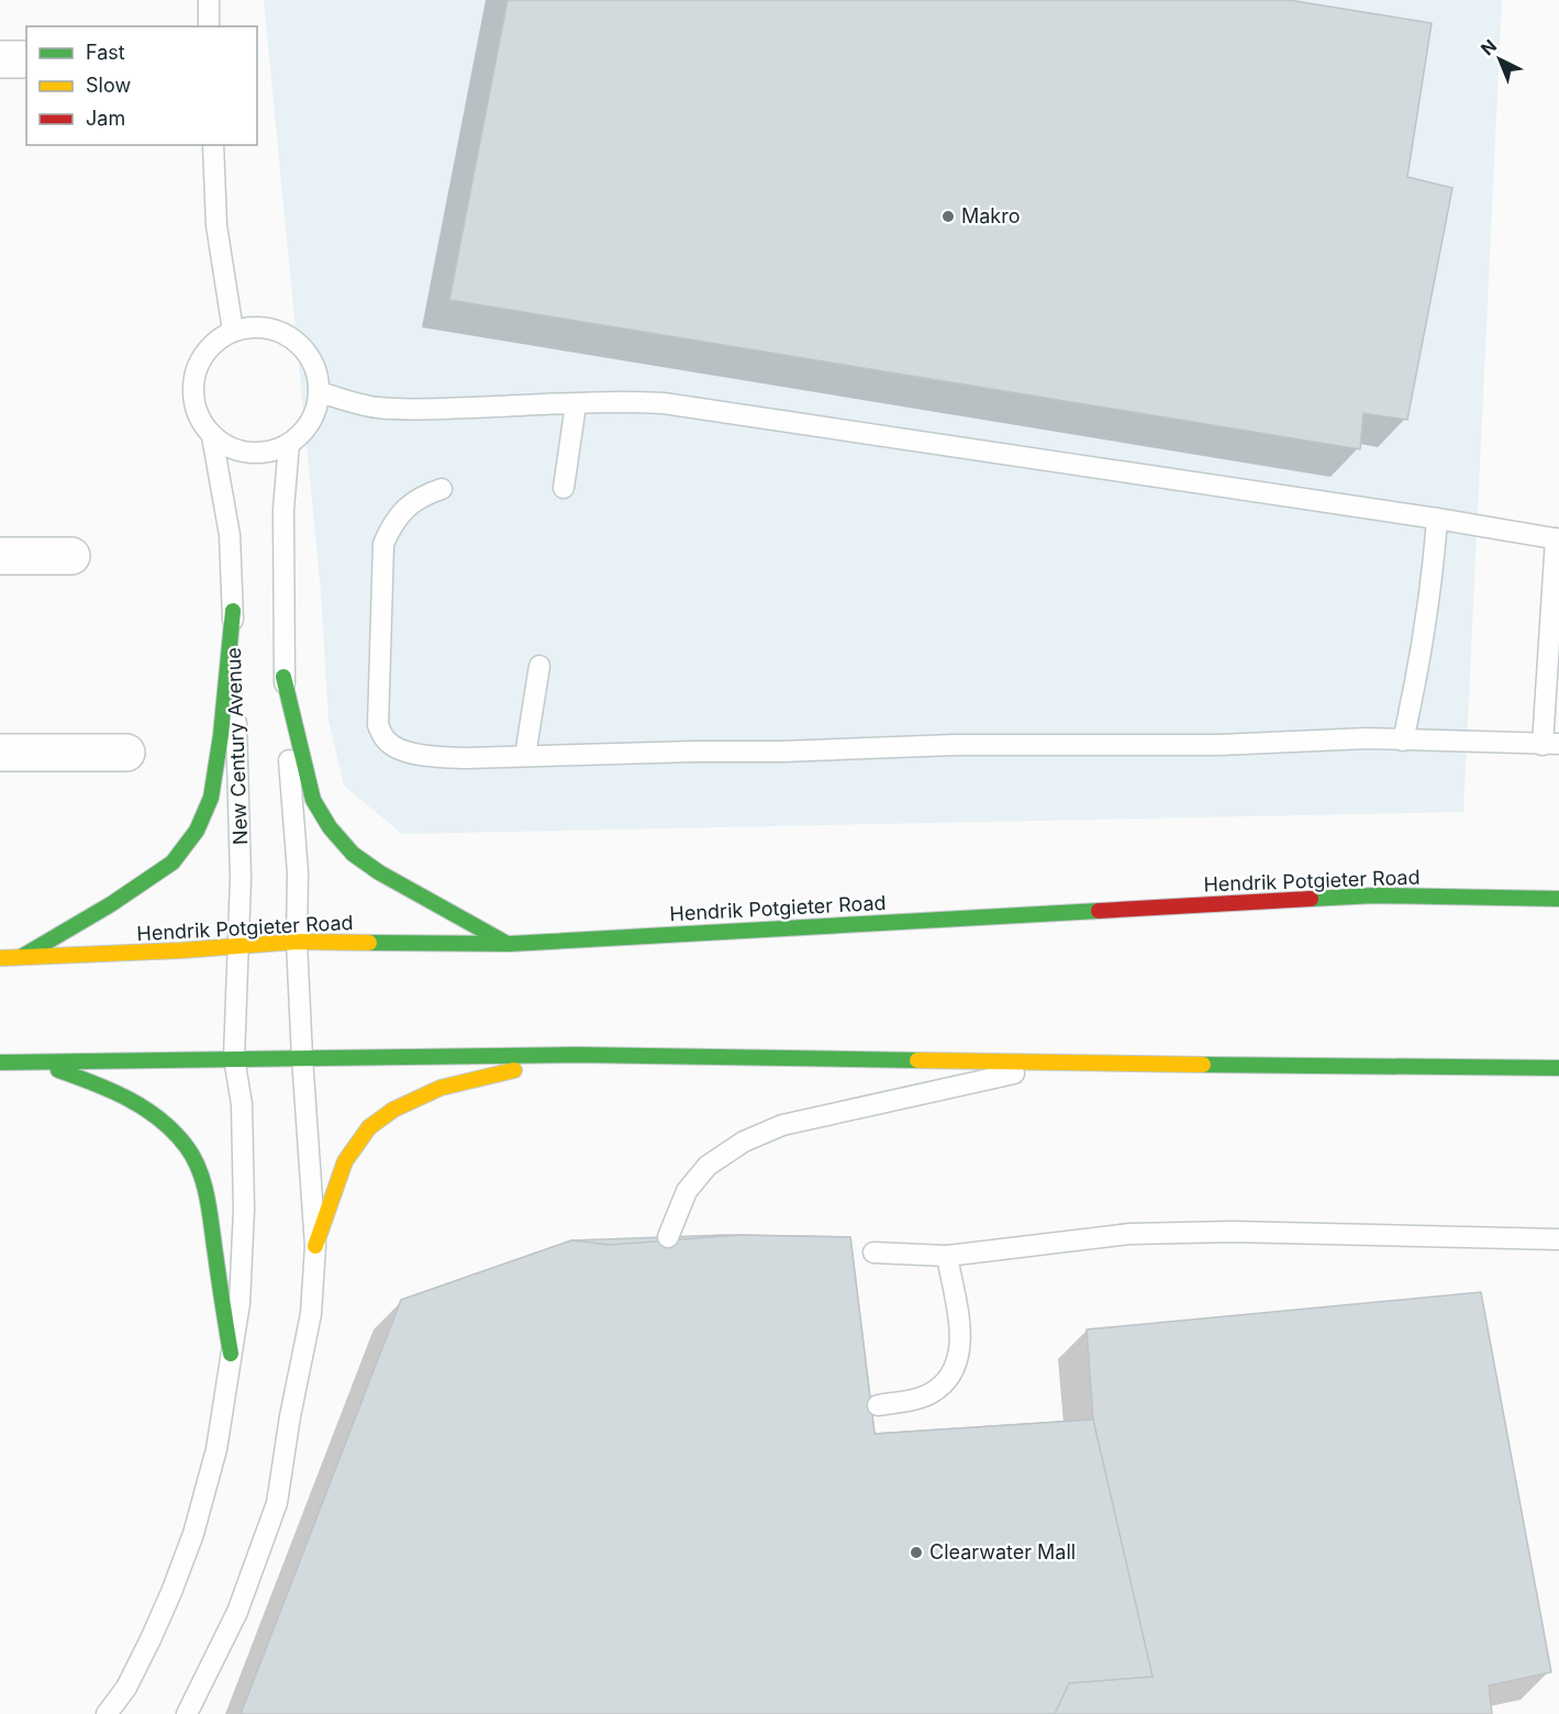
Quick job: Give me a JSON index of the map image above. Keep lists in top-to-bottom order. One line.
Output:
{"streets":{"main road":["Hendrik Potgieter Road"],"lane":["New Century Avenue"]},"crossings":[["New Century Avenue","Hendrik Potgieter Road"]],"places":["Makro","Clearwater Mall"],"legend":["Fast","Slow","Jam"],"north":"top left"}
